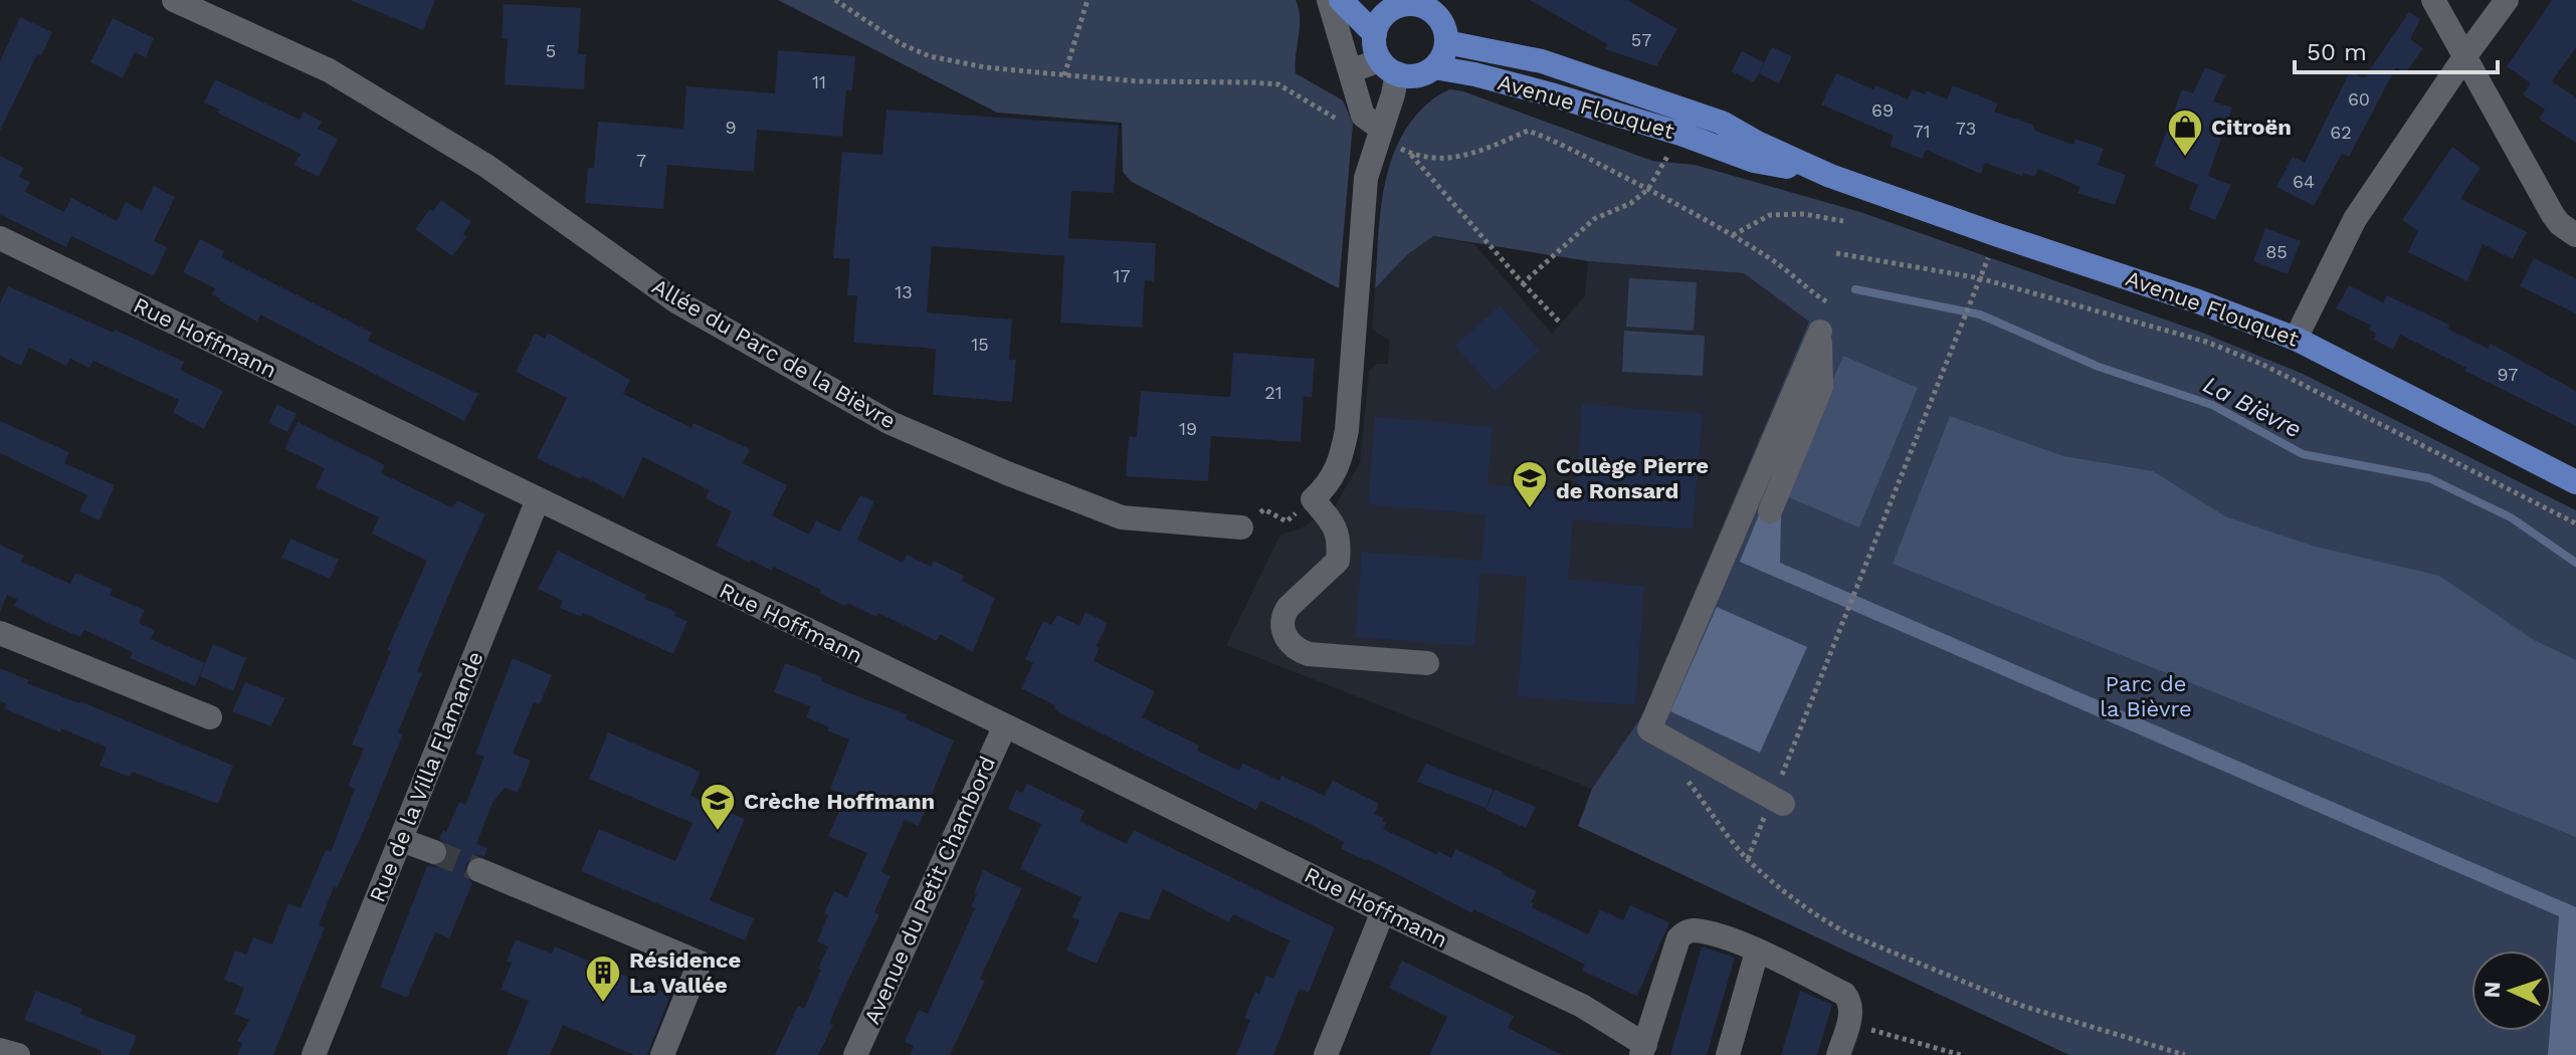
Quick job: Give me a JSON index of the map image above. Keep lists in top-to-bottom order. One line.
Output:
{"streets":{"main road":["Avenue Flouquet"],"street":["Rue Hoffmann","Allée du Parc de la Bièvre","Rue de la Villa Flamande","Avenue du Petit Chambord"]},"crossings":[["Rue Hoffmann","Rue de la Villa Flamande"],["Rue Hoffmann","Avenue du Petit Chambord"]],"water":["La Bièvre"],"parks":["Parc de la Bièvre"],"places":{"shop":["Citroën"],"school or university":["Collège Pierre de Ronsard","Crèche Hoffmann"],"building":["Résidence La Vallée"]},"house_numbers":["57","5","11","60","69","9","73","71","62","7","64","85","17","13","15","97","21","19"],"scale_bar":"50 m","north":"left"}
